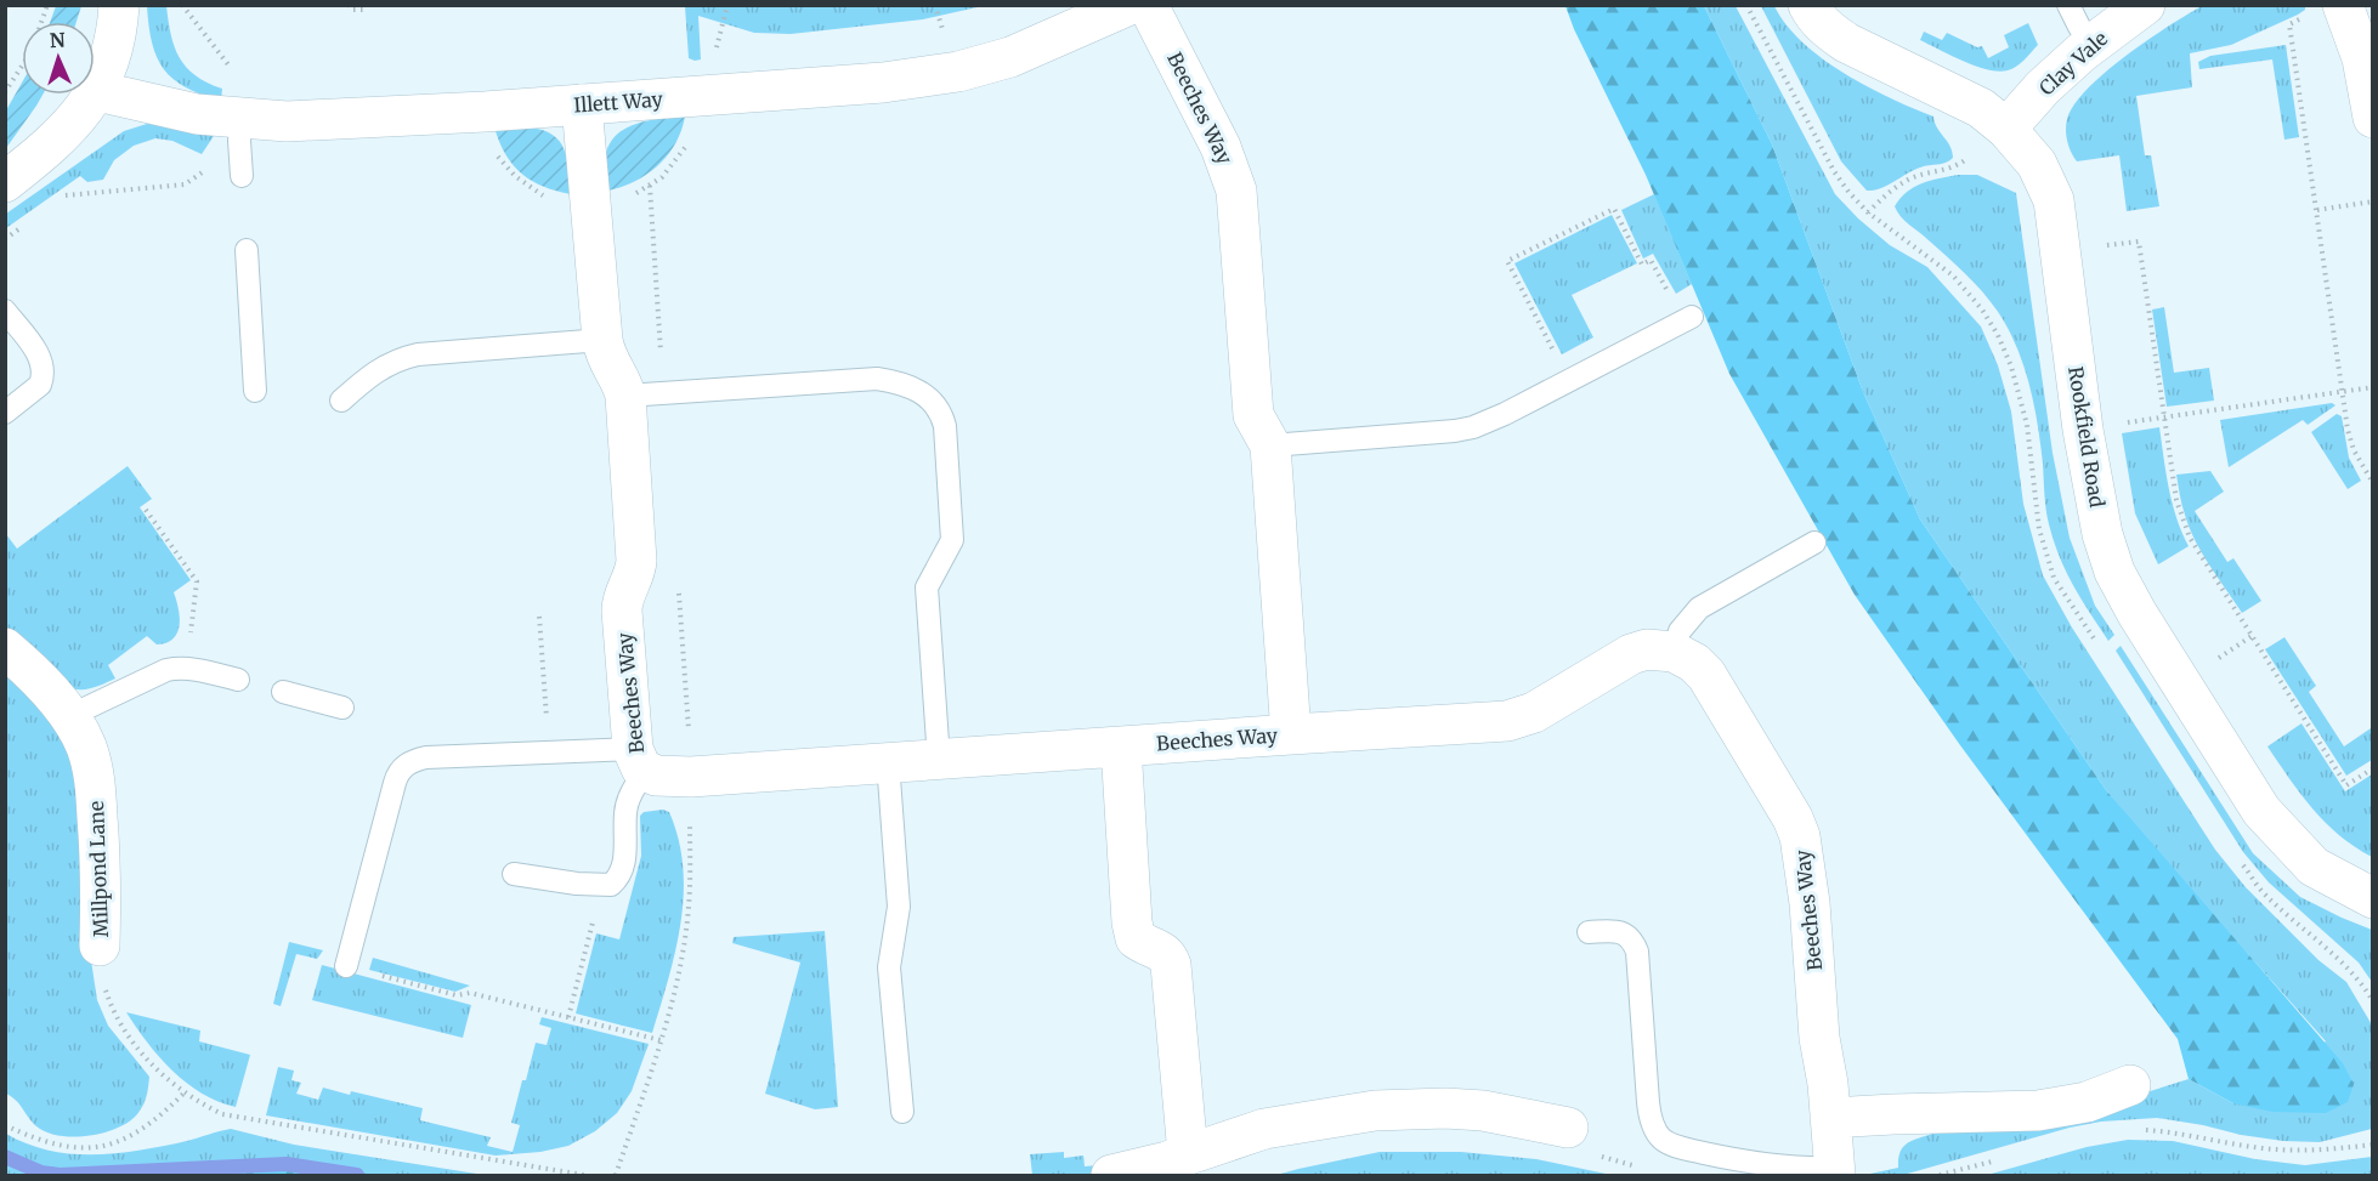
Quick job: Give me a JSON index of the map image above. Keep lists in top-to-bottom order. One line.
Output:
{"streets":{"street":["Clay Vale","Illett Way","Beeches Way","Rookfield Road","Millpond Lane"]},"crossings":[["Clay Vale","Rookfield Road"],["Illett Way","Beeches Way"]],"north":"top"}
